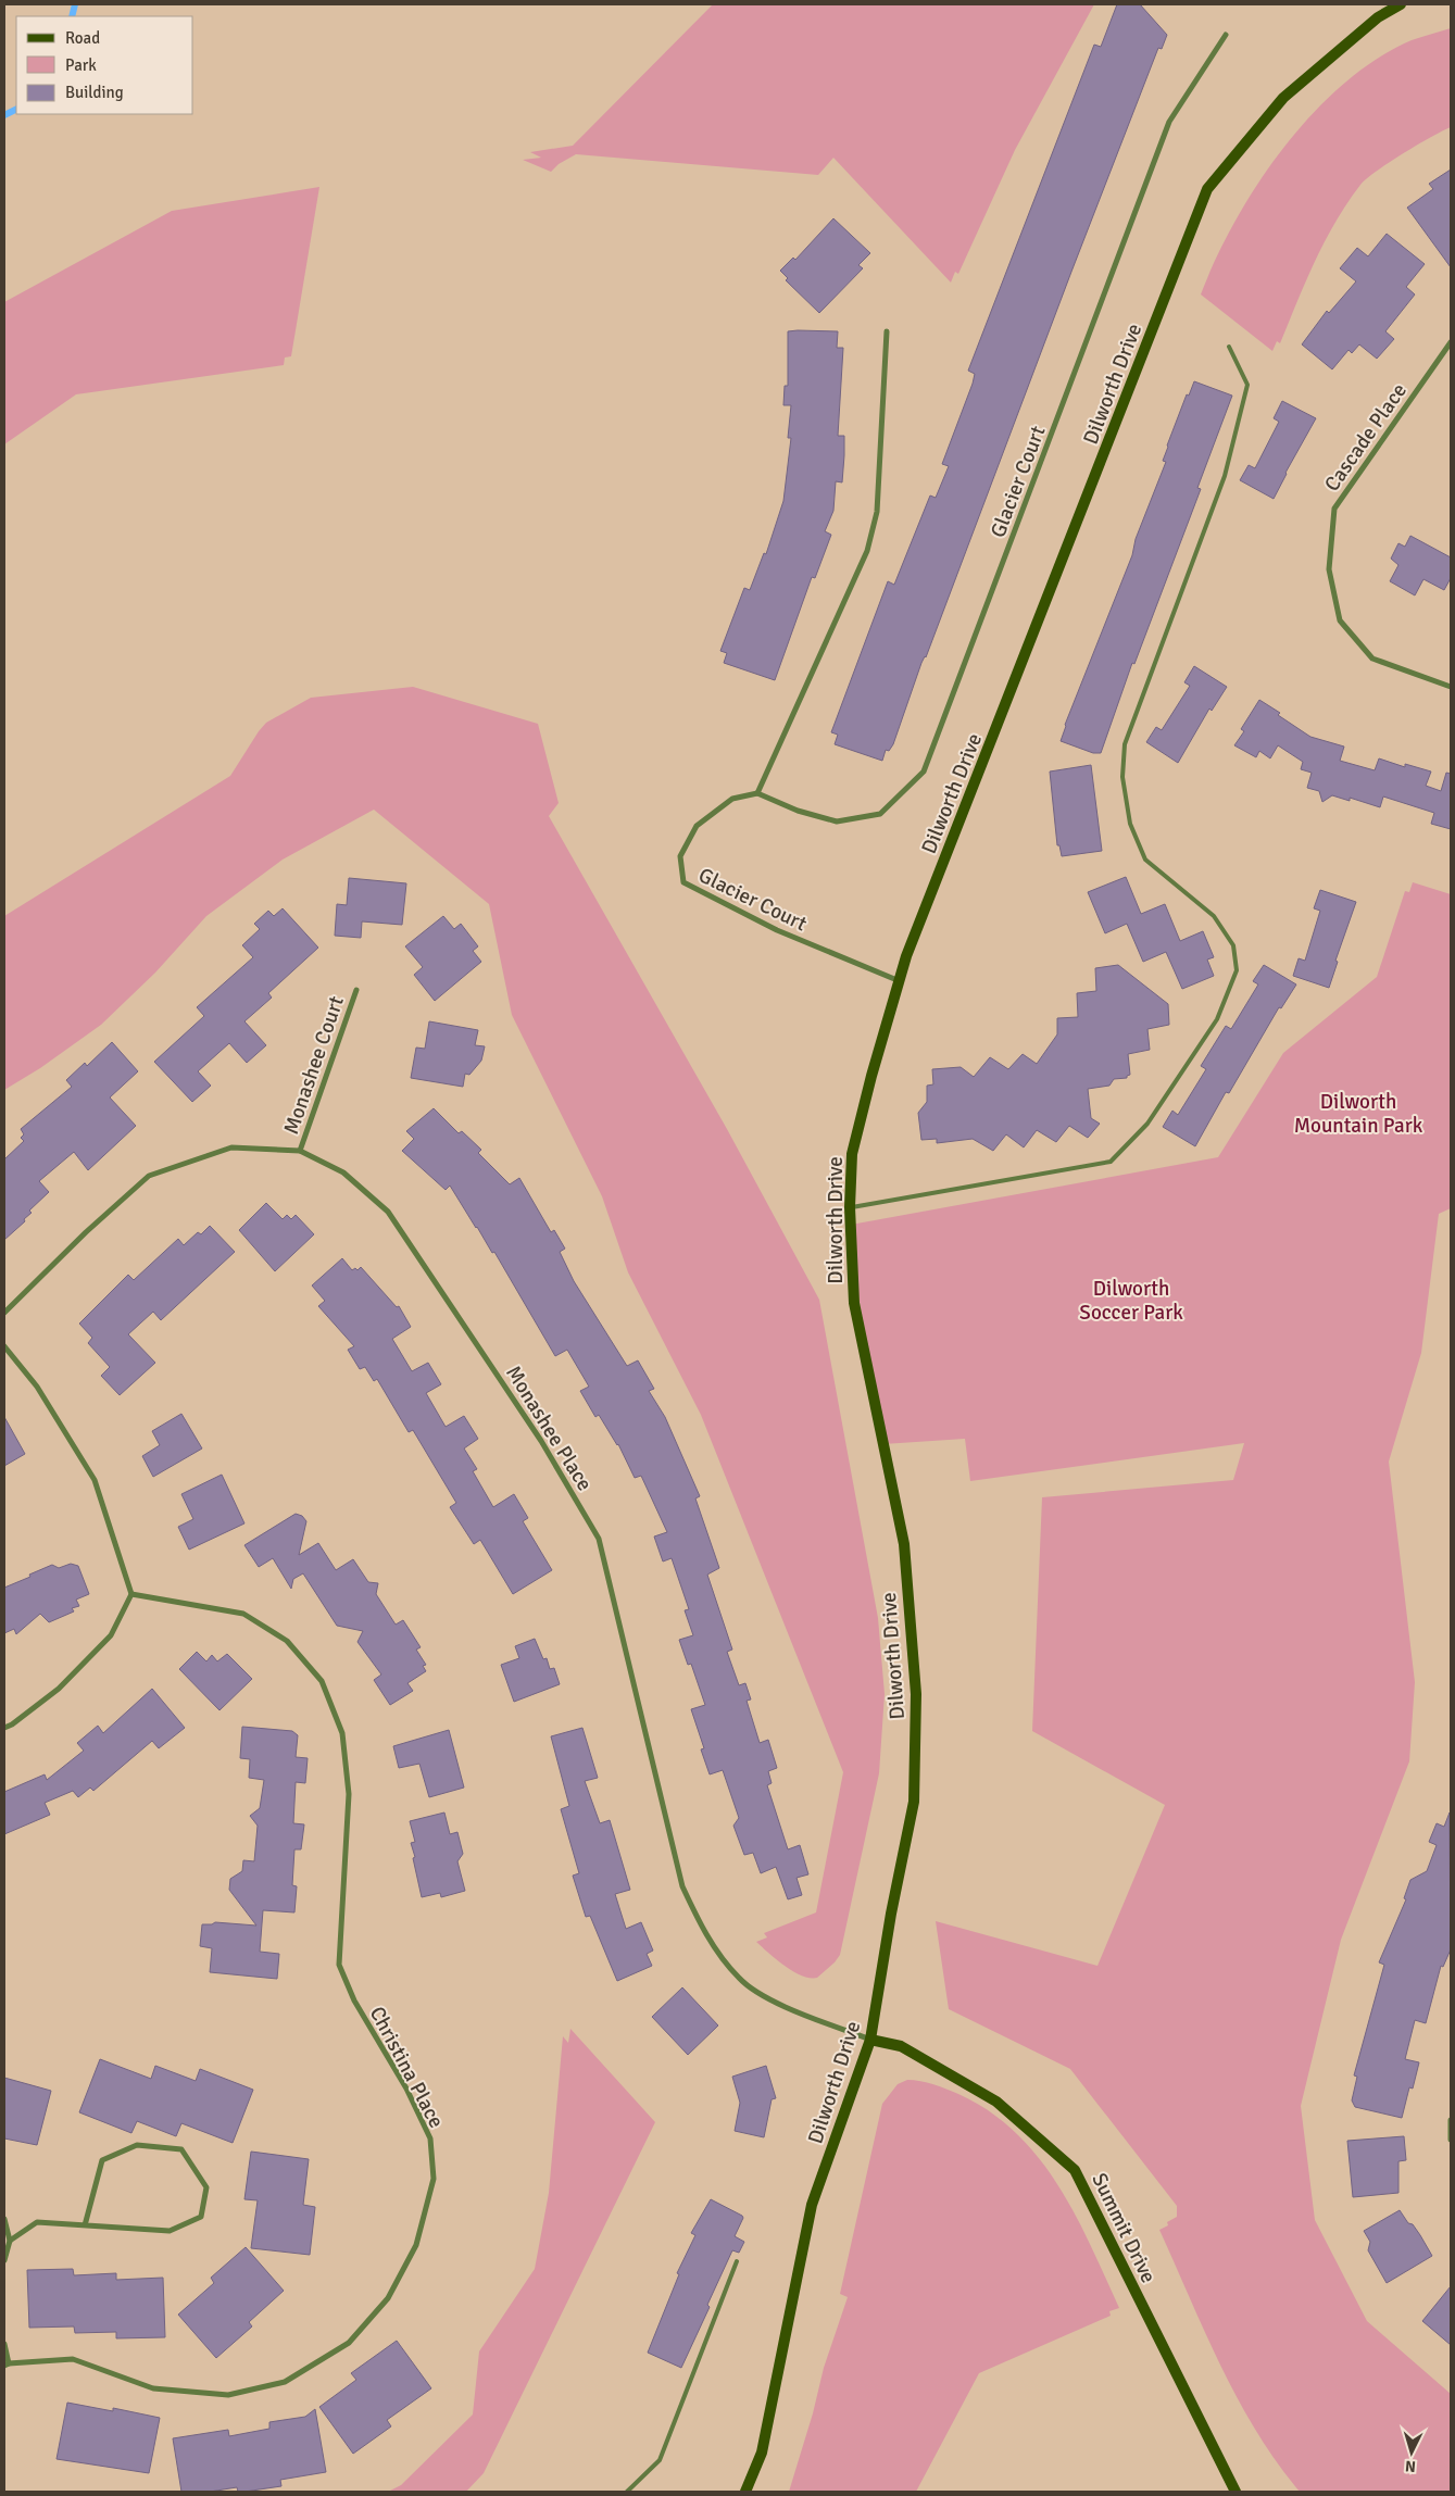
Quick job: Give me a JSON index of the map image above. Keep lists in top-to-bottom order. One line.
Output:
{"streets":{"street":["Dilworth Drive","Cascade Place","Glacier Court","Monashee Court","Monashee Place","Christina Place","Summit Drive"]},"crossings":[["Dilworth Drive","Glacier Court"],["Dilworth Drive","Monashee Place"],["Dilworth Drive","Summit Drive"],["Monashee Court","Monashee Place"],["Monashee Place","Summit Drive"]],"parks":["Dilworth Mountain Park","Dilworth Soccer Park"],"legend":["Road","Park","Building"],"north":"bottom"}
